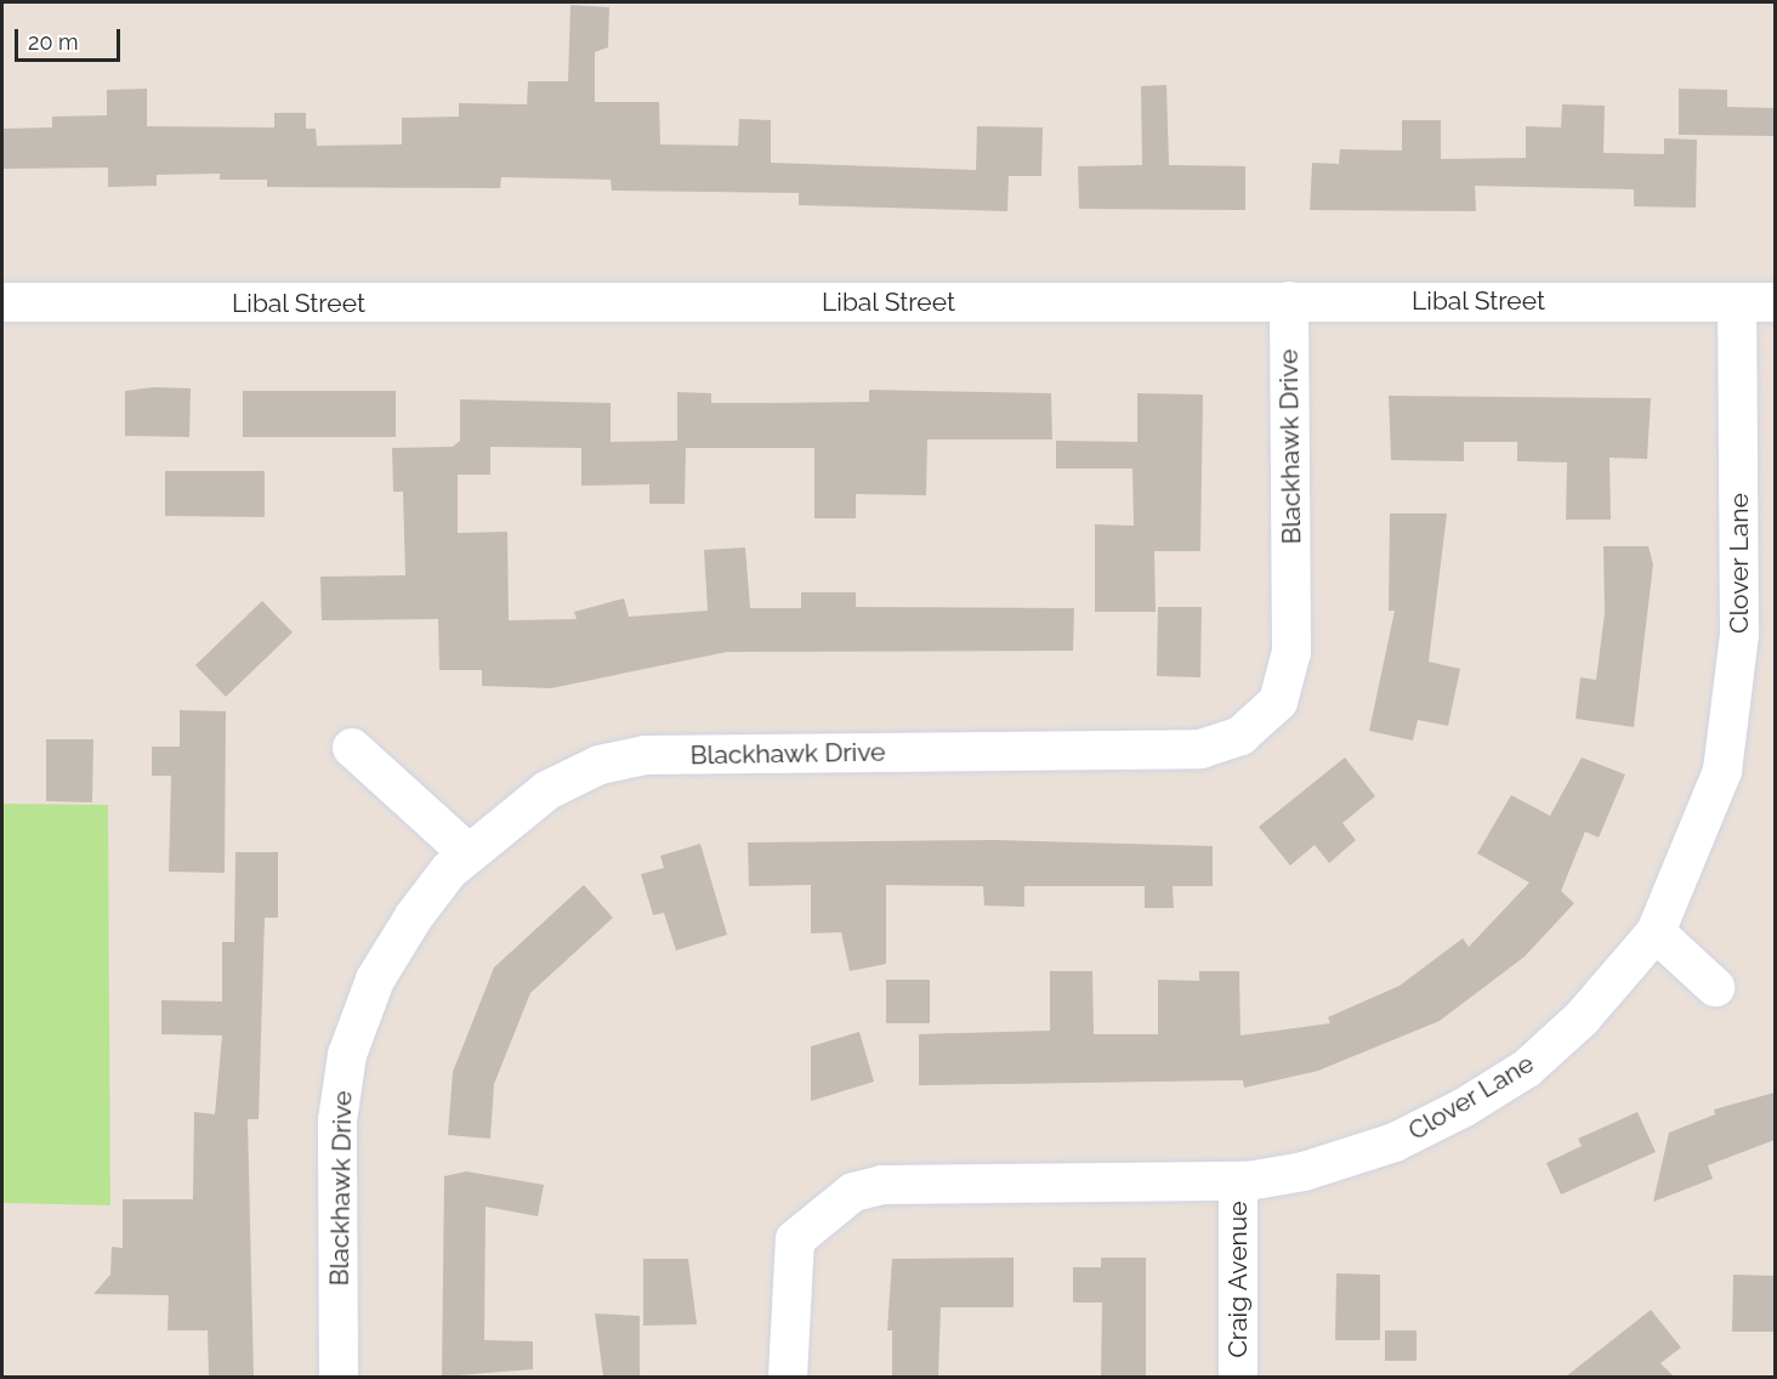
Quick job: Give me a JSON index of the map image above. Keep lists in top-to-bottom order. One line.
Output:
{"streets":{"street":["Libal Street","Blackhawk Drive","Clover Lane","Craig Avenue"]},"crossings":[["Libal Street","Blackhawk Drive"],["Libal Street","Clover Lane"],["Clover Lane","Craig Avenue"]],"scale_bar":"20 m"}
